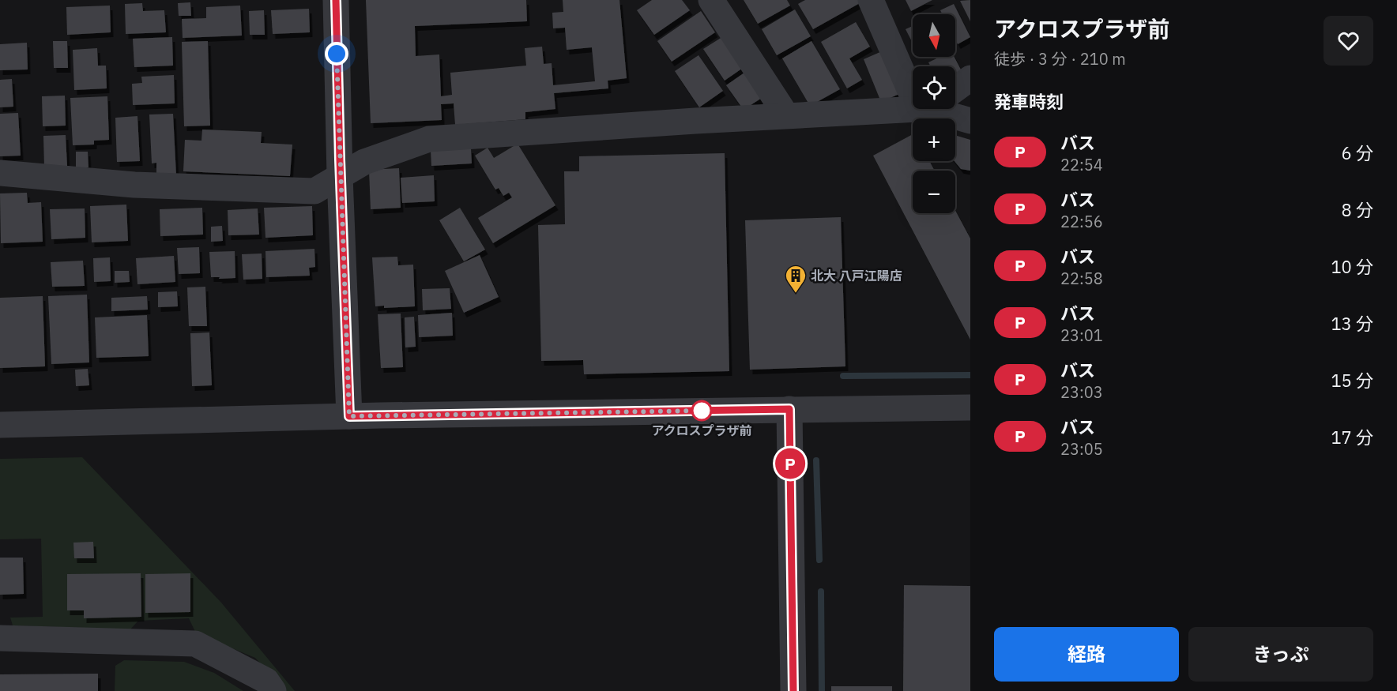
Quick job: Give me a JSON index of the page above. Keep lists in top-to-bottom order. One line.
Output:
{"places":{"building":["北大 八戸江陽店"],"other":["アクロスプラザ前"]},"lines":["bus line P"],"north":"bottom","page":{"on_map":"P","heading":[["アクロスプラザ前","徒歩 · 3 分 · 210 m"],"発車時刻"],"map_buttons":["+","−"],"list":[{"mark":"P","name":"バス","note":"22:54","value":"6 分"},{"mark":"P","name":"バス","note":"22:56","value":"8 分"},{"mark":"P","name":"バス","note":"22:58","value":"10 分"},{"mark":"P","name":"バス","note":"23:01","value":"13 分"},{"mark":"P","name":"バス","note":"23:03","value":"15 分"},{"mark":"P","name":"バス","note":"23:05","value":"17 分"}],"buttons":["経路","きっぷ"]}}
